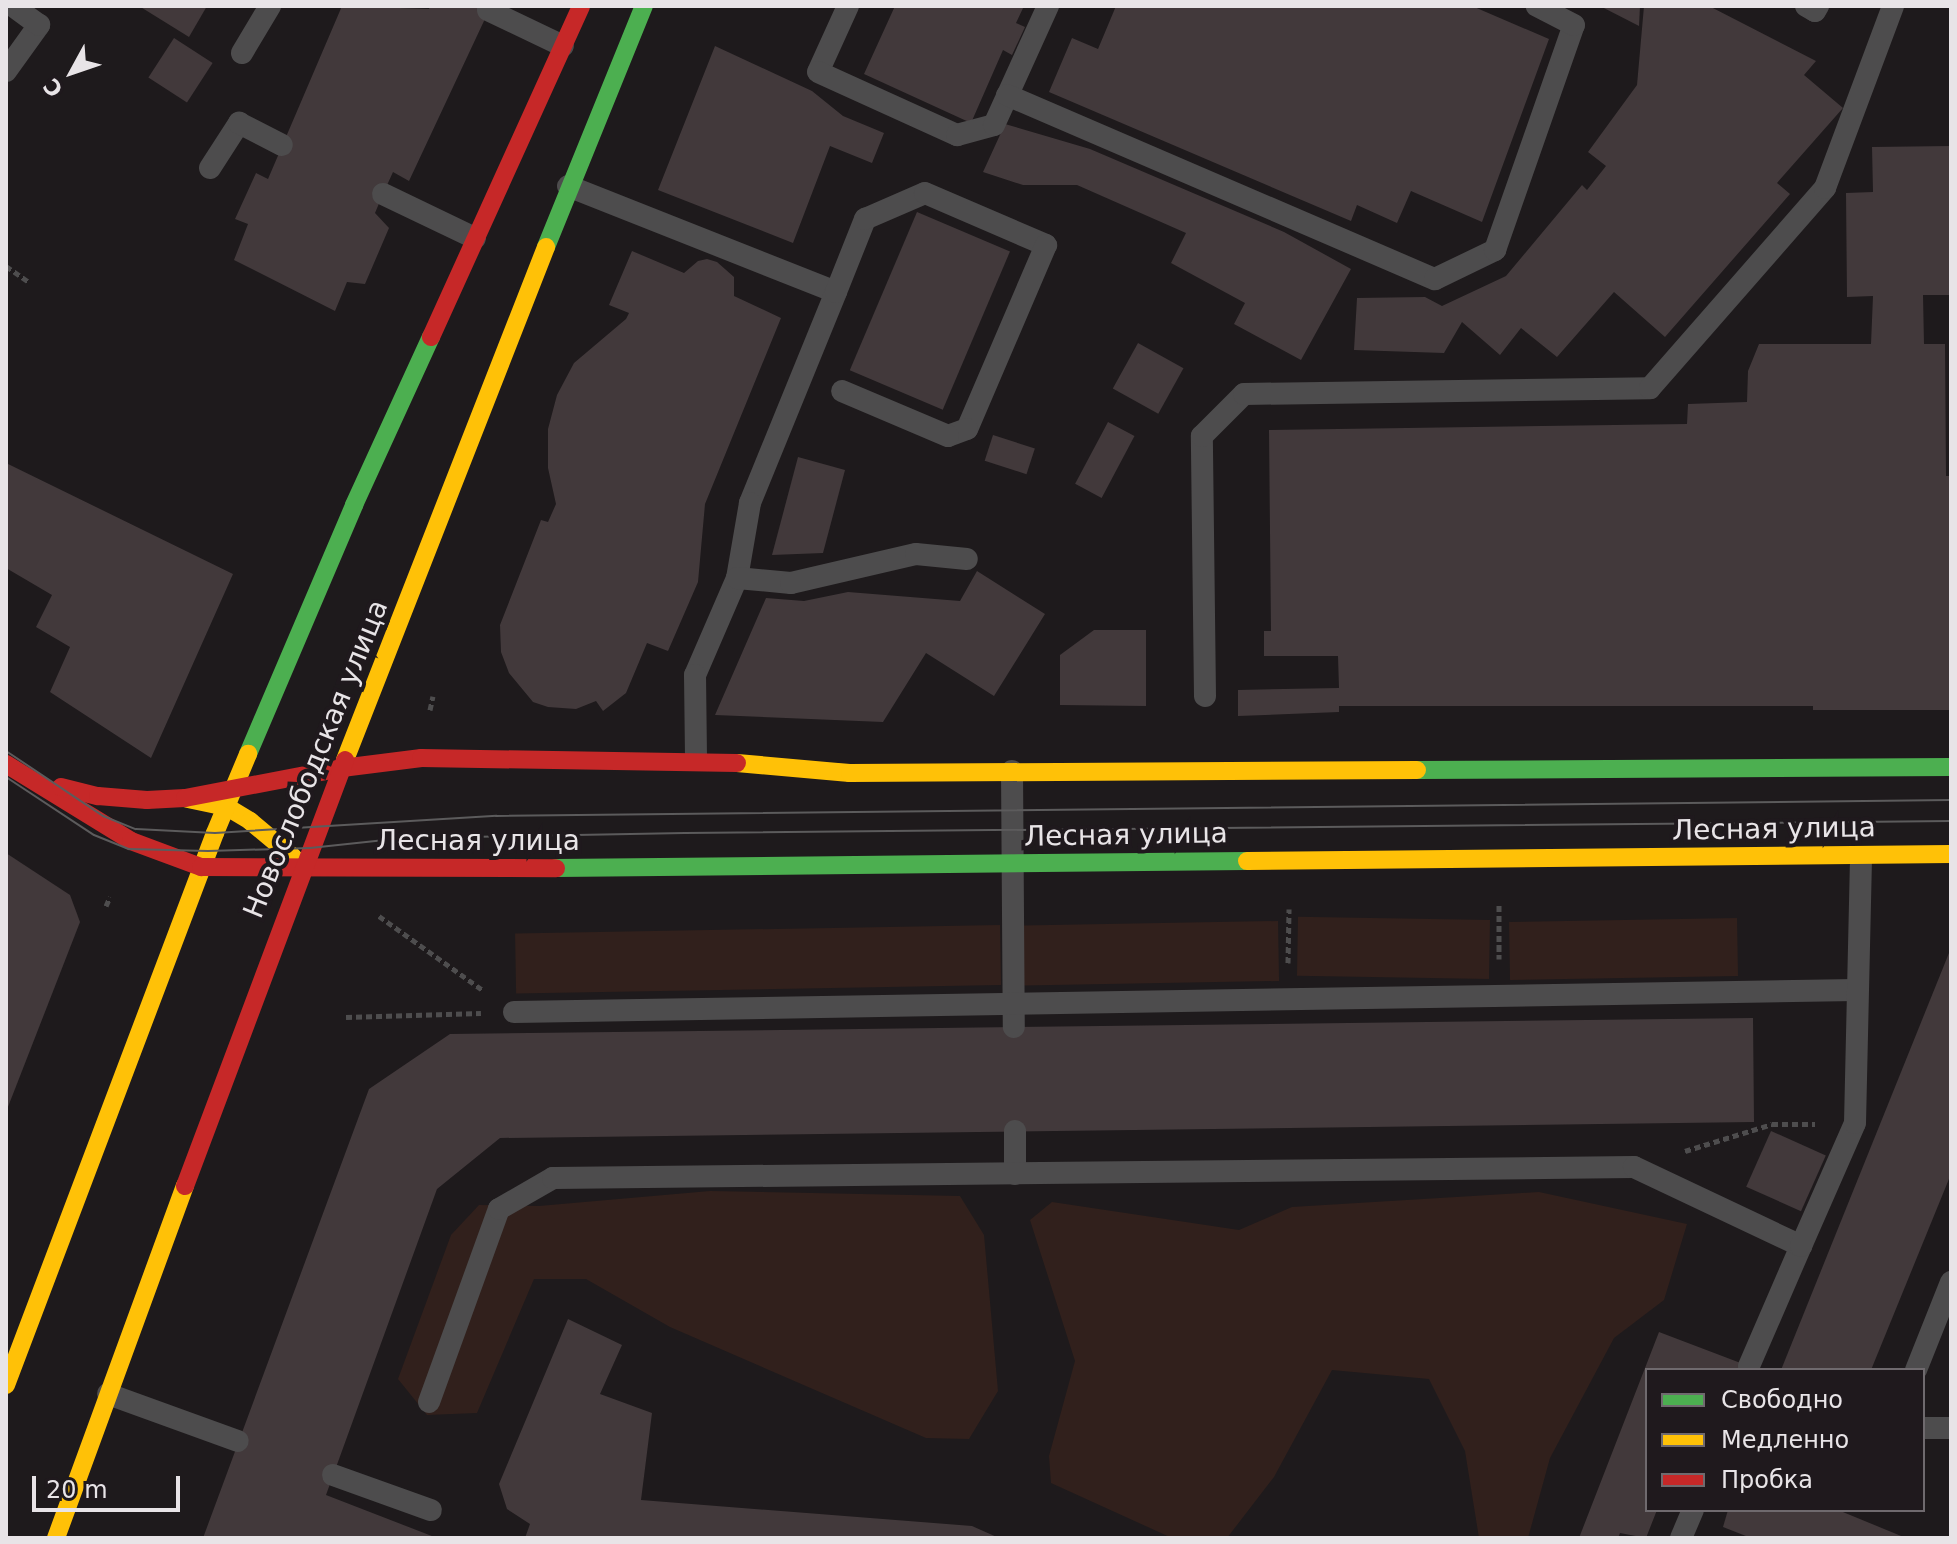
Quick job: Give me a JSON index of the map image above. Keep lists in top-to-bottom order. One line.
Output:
{"streets":{"street":["Новослободская улица","Лесная улица"]},"crossings":[["Новослободская улица","Лесная улица"]],"legend":["Свободно","Медленно","Пробка"],"scale_bar":"20 m","north":"bottom left"}
